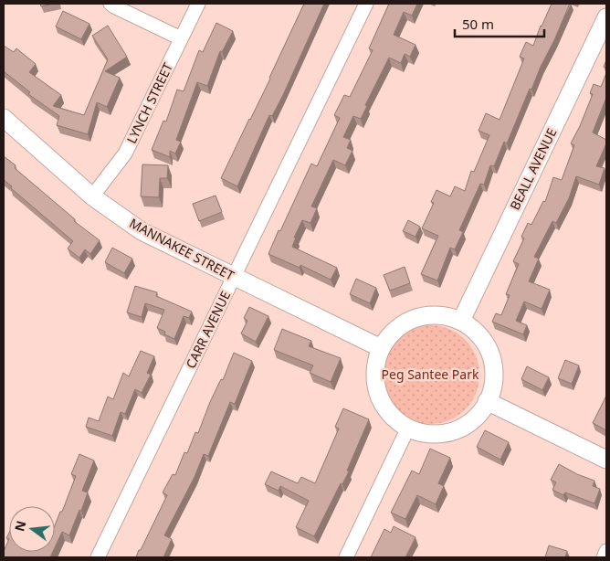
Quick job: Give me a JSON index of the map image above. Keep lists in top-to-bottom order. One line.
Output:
{"streets":{"street":["LYNCH STREET","BEALL AVENUE","MANNAKEE STREET","CARR AVENUE"]},"crossings":[["LYNCH STREET","MANNAKEE STREET"],["BEALL AVENUE","MANNAKEE STREET"],["MANNAKEE STREET","CARR AVENUE"]],"parks":["Peg Santee Park"],"scale_bar":"50 m","north":"left"}
